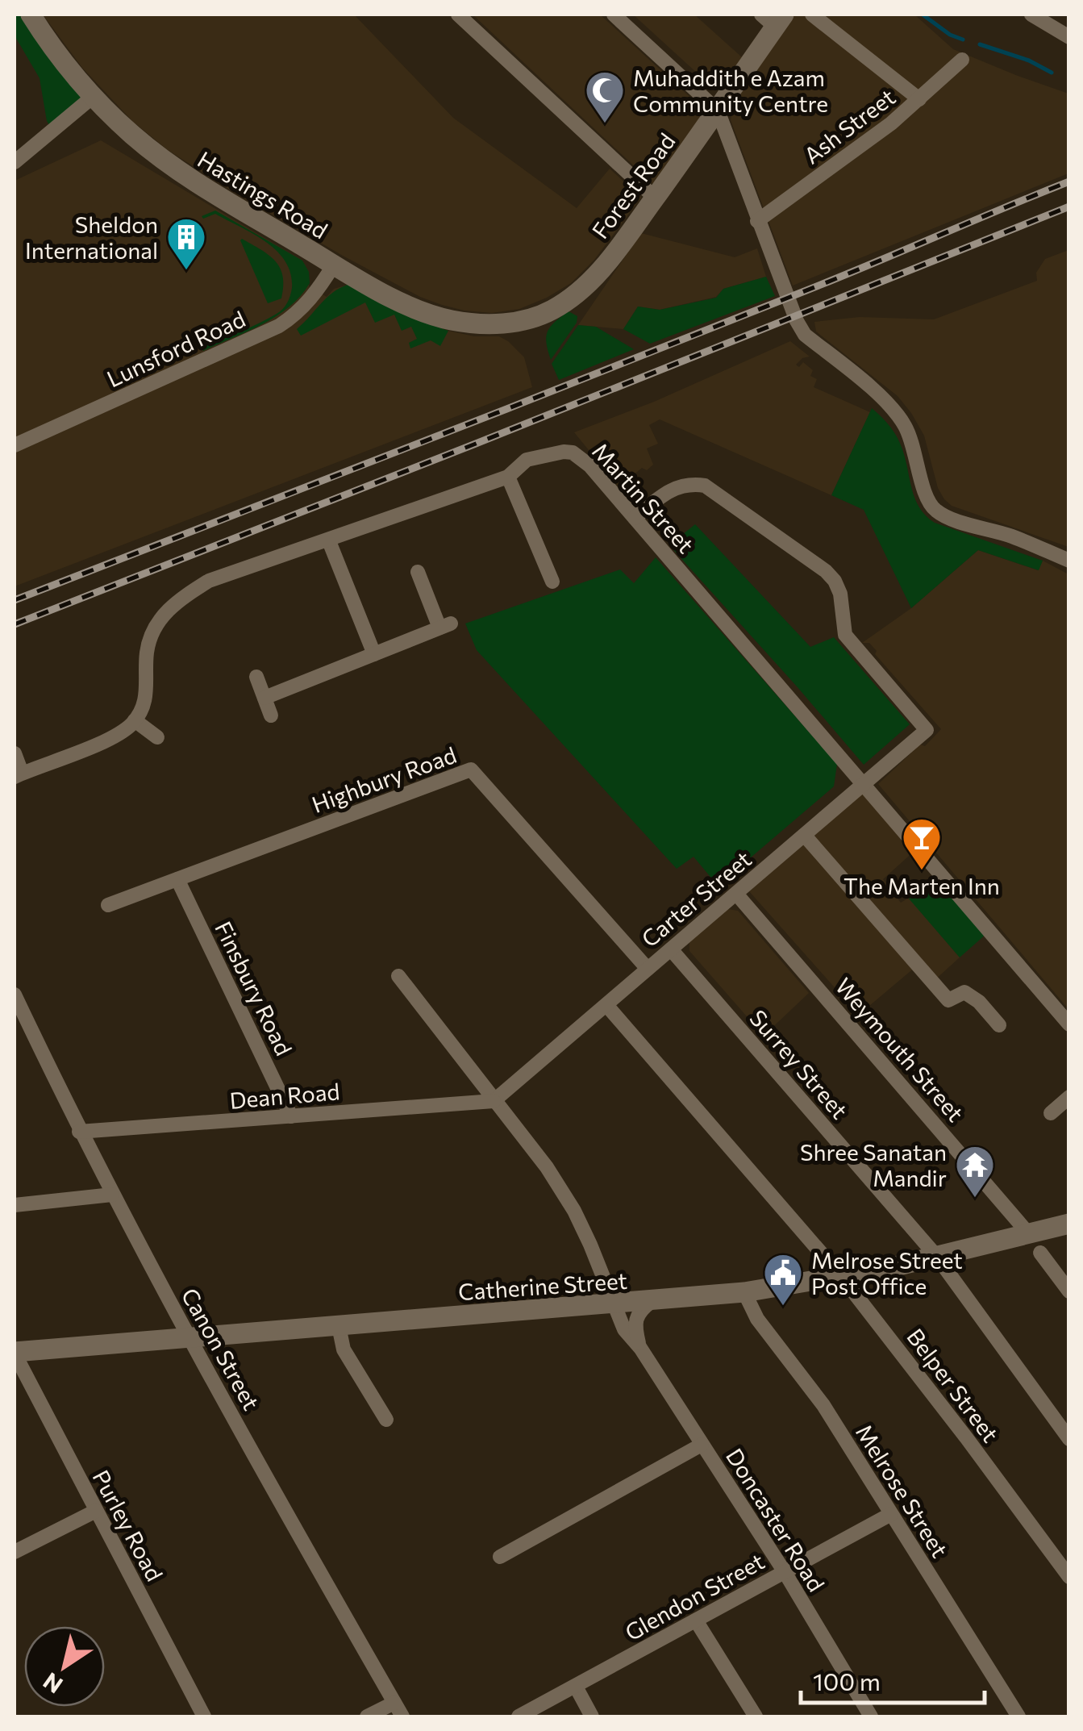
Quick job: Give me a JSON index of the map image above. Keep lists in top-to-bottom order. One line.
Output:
{"streets":{"street":["Ash Street","Forest Road","Hastings Road","Lunsford Road","Martin Street","Highbury Road","Carter Street","Finsbury Road","Weymouth Street","Surrey Street","Dean Road","Catherine Street","Canon Street","Belper Street","Melrose Street","Doncaster Road","Purley Road","Glendon Street"]},"crossings":[["Forest Road","Hastings Road"],["Hastings Road","Lunsford Road"],["Martin Street","Carter Street"],["Highbury Road","Carter Street"],["Highbury Road","Finsbury Road"],["Carter Street","Weymouth Street"],["Carter Street","Surrey Street"],["Carter Street","Dean Road"],["Carter Street","Belper Street"],["Carter Street","Doncaster Road"],["Finsbury Road","Dean Road"],["Weymouth Street","Catherine Street"],["Surrey Street","Catherine Street"],["Dean Road","Canon Street"],["Dean Road","Doncaster Road"],["Catherine Street","Canon Street"],["Catherine Street","Belper Street"],["Catherine Street","Melrose Street"],["Catherine Street","Doncaster Road"],["Catherine Street","Purley Road"],["Melrose Street","Glendon Street"],["Doncaster Road","Glendon Street"]],"places":{"mosque":["Muhaddith e Azam Community Centre"],"building":["Sheldon International"],"bar":["The Marten Inn"],"temple":["Shree Sanatan Mandir"],"public building":["Melrose Street Post Office"]},"scale_bar":"100 m","north":"bottom left"}
